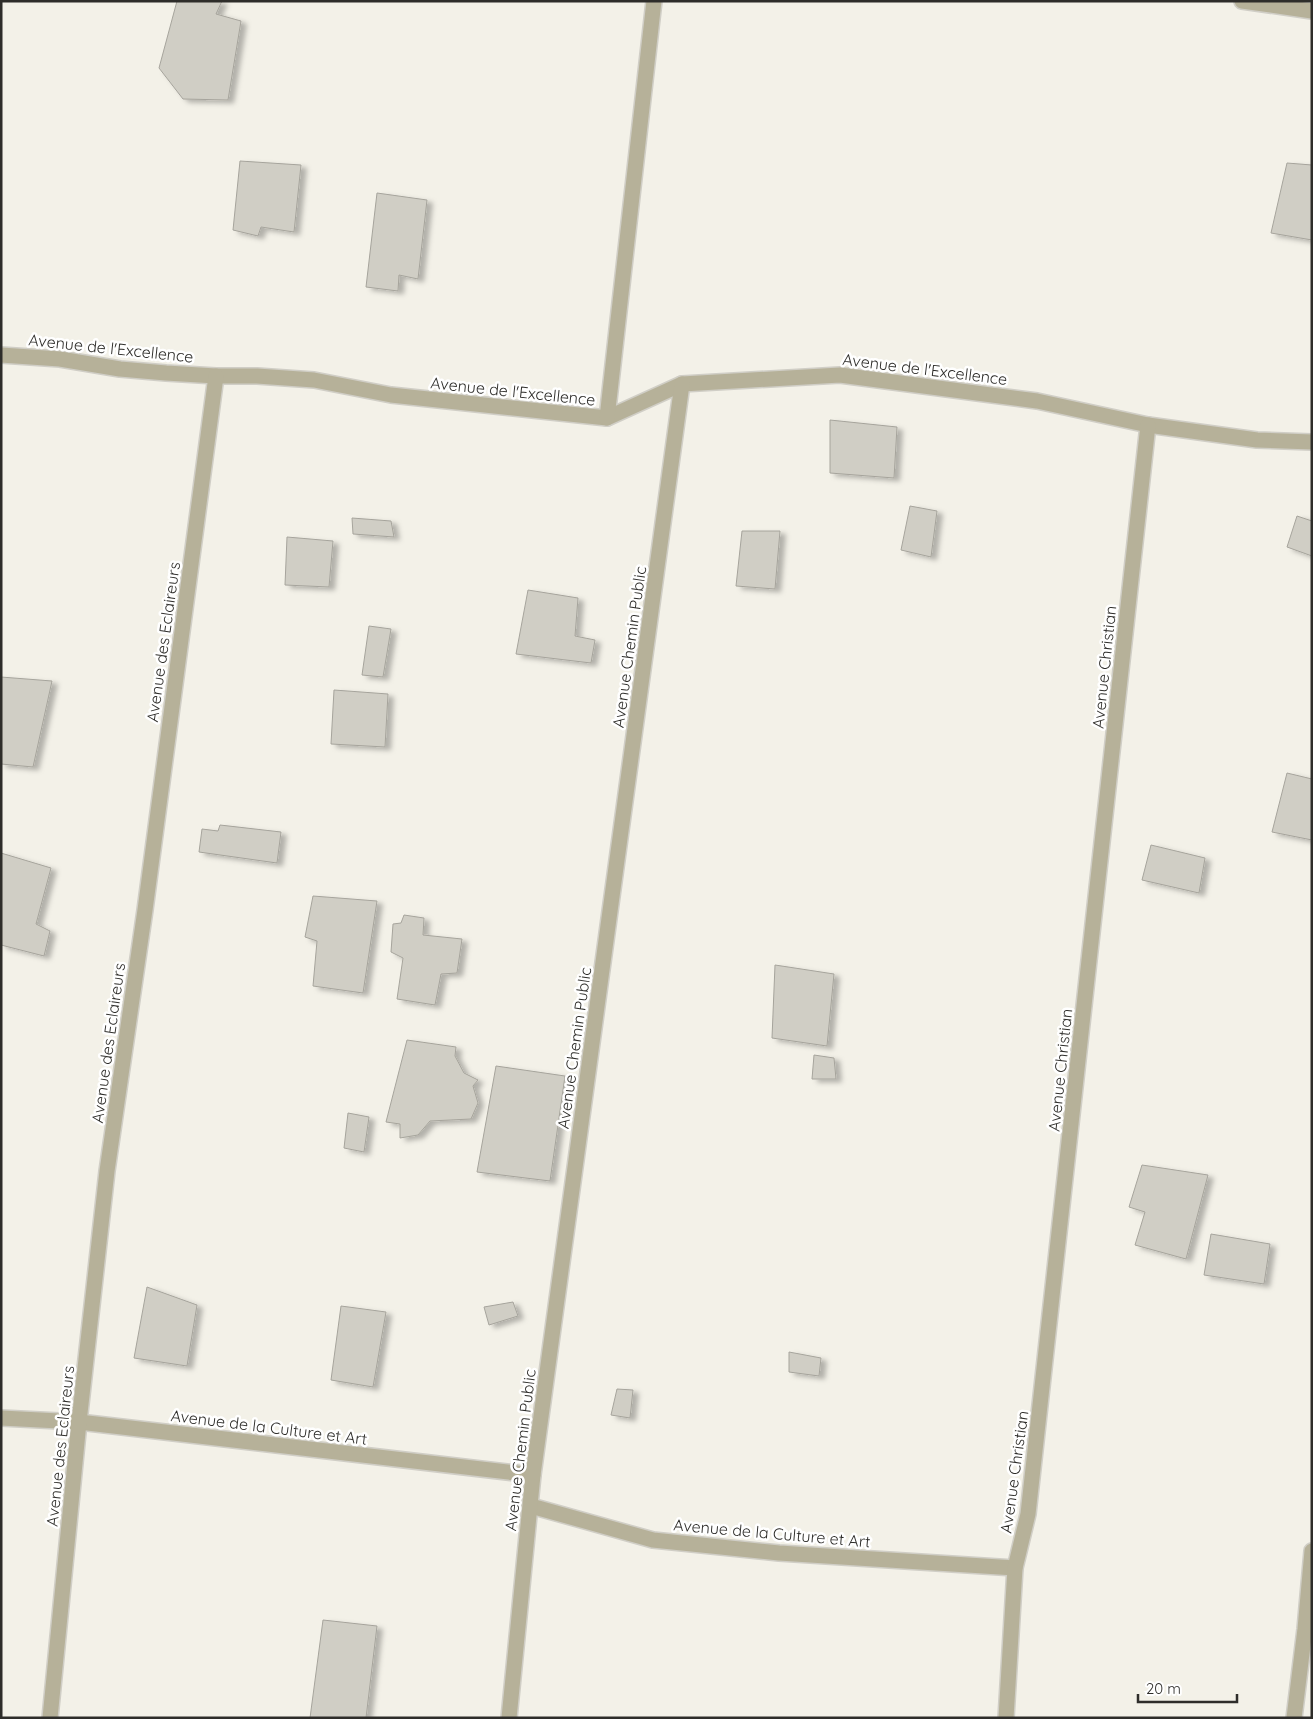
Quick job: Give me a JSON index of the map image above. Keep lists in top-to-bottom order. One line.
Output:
{"streets":{"street":["Avenue de l'Excellence","Avenue des Eclaireurs","Avenue Chemin Public","Avenue Christian","Avenue de la Culture et Art"]},"crossings":[["Avenue de l'Excellence","Avenue des Eclaireurs"],["Avenue de l'Excellence","Avenue Chemin Public"],["Avenue de l'Excellence","Avenue Christian"],["Avenue des Eclaireurs","Avenue de la Culture et Art"],["Avenue Chemin Public","Avenue de la Culture et Art"],["Avenue Christian","Avenue de la Culture et Art"]],"scale_bar":"20 m"}
